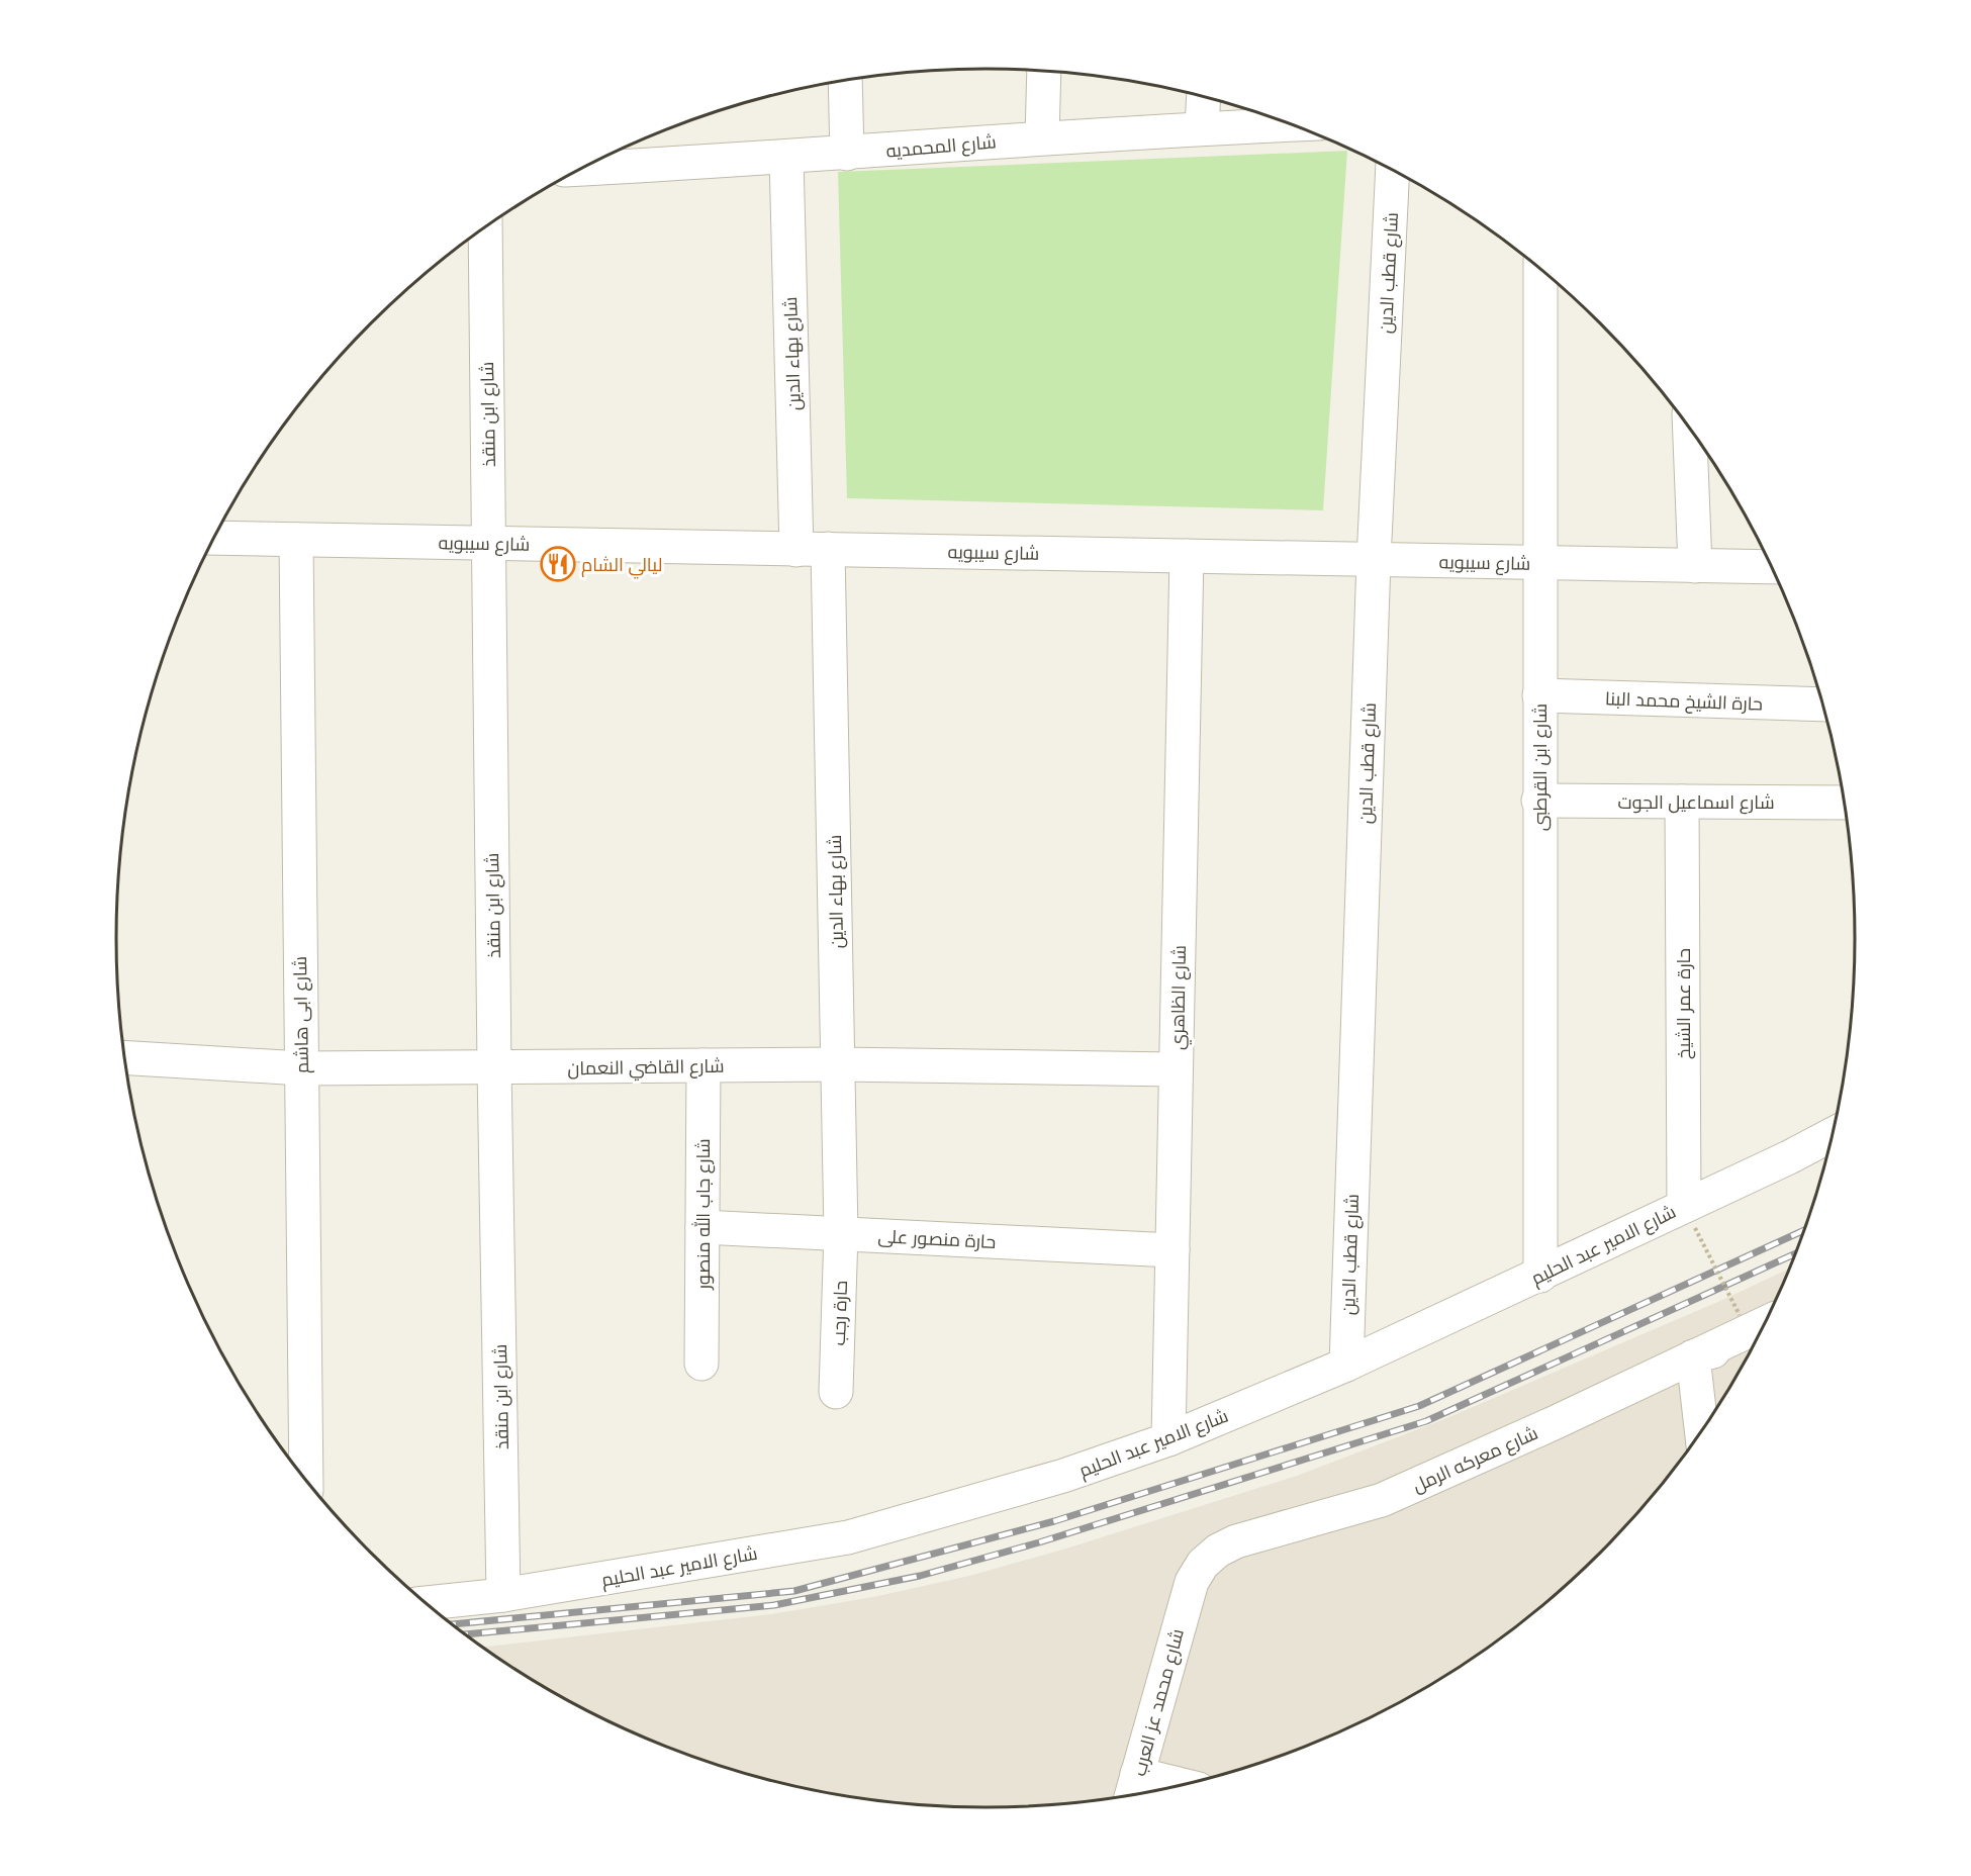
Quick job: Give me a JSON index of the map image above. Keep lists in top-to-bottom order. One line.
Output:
{"streets":{"street":["شارع المحمديه","شارع قطب الدين","شارع بهاء الدين","شارع ابن منقذ","شارع سيبويه","حارة الشيخ محمد البنا","شارع ابن القرطبى","شارع اسماعيل الجوت","شارع الظاهري","حارة عمر الشيخ","شارع ابى هاشم","شارع القاضي النعمان","شارع جاب الله منصور","حارة منصور على","شارع الامير عبد الحليم","حارة رجب","شارع معركه الرمل","شارع محمد عز العرب"]},"crossings":[["شارع المحمديه","شارع بهاء الدين"],["شارع قطب الدين","شارع سيبويه"],["شارع قطب الدين","شارع الامير عبد الحليم"],["شارع بهاء الدين","شارع سيبويه"],["شارع بهاء الدين","شارع القاضي النعمان"],["شارع بهاء الدين","حارة منصور على"],["شارع بهاء الدين","حارة رجب"],["شارع ابن منقذ","شارع سيبويه"],["شارع ابن منقذ","شارع القاضي النعمان"],["شارع ابن منقذ","شارع الامير عبد الحليم"],["شارع سيبويه","شارع ابن القرطبى"],["شارع سيبويه","شارع الظاهري"],["شارع سيبويه","شارع ابى هاشم"],["حارة الشيخ محمد البنا","شارع ابن القرطبى"],["شارع ابن القرطبى","شارع اسماعيل الجوت"],["شارع ابن القرطبى","شارع الامير عبد الحليم"],["شارع اسماعيل الجوت","حارة عمر الشيخ"],["شارع الظاهري","شارع القاضي النعمان"],["شارع الظاهري","حارة منصور على"],["شارع الظاهري","شارع الامير عبد الحليم"],["حارة عمر الشيخ","شارع الامير عبد الحليم"],["شارع ابى هاشم","شارع القاضي النعمان"],["شارع القاضي النعمان","شارع جاب الله منصور"],["شارع جاب الله منصور","حارة منصور على"],["حارة منصور على","حارة رجب"],["شارع معركه الرمل","شارع محمد عز العرب"]],"places":{"restaurant":["ليالي الشام"]}}
